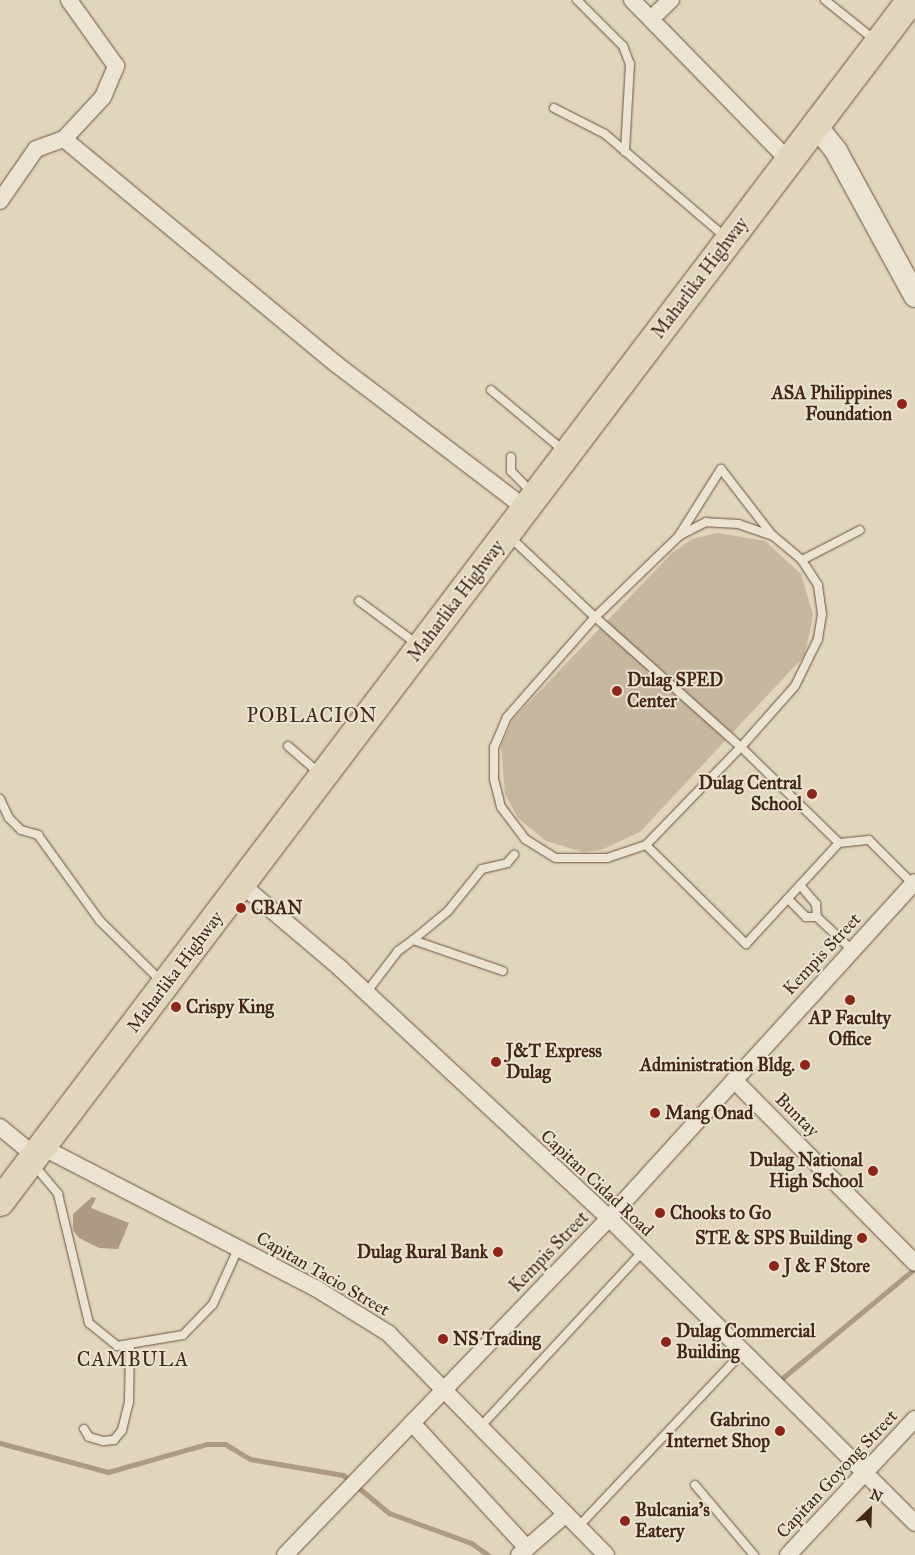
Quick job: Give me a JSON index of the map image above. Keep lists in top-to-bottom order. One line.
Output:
{"streets":{"highway":["Maharlika Highway"],"street":["Kempis Street","Buntay","Capitan Cidad Road","Capitan Tacio Street","Capitan Goyong Street"]},"crossings":[["Maharlika Highway","Capitan Cidad Road"],["Maharlika Highway","Capitan Tacio Street"],["Kempis Street","Buntay"],["Kempis Street","Capitan Cidad Road"],["Kempis Street","Capitan Tacio Street"],["Capitan Cidad Road","Capitan Goyong Street"]],"districts":["POBLACION","CAMBULA"],"places":["ASA Philippines Foundation","Dulag SPED Center","Dulag Central School","CBAN","AP Faculty Office","Crispy King","J&T Express Dulag","Administration Bldg.","Mang Onad","Dulag National High School","Chooks to Go","STE & SPS Building","Dulag Rural Bank","J & F Store","NS Trading","Dulag Commercial Building","Gabrino Internet Shop","Bulcania's Eatery"],"north":"top right"}
